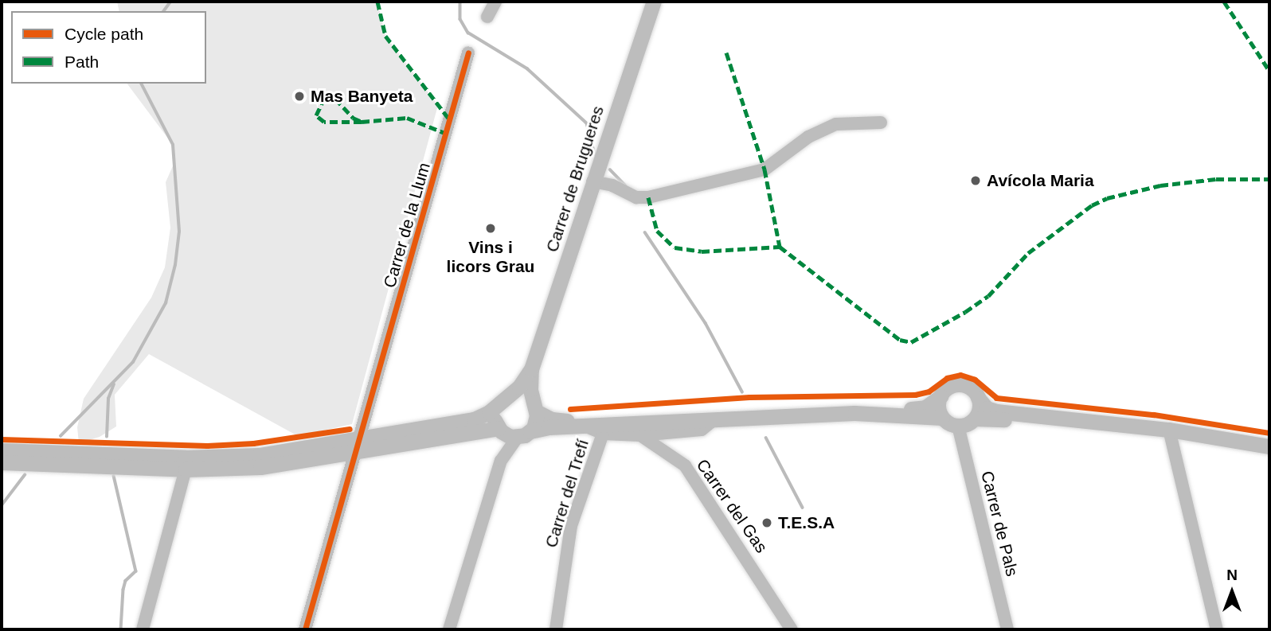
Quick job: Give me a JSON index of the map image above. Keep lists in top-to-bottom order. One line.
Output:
{"streets":{"main road":["Carrer de Brugueres"],"street":["Carrer de la Llum","Carrer del Trefí","Carrer del Gas","Carrer de Pals"]},"places":["Mas Banyeta","Avícola Maria","Vins i licors Grau","T.E.S.A"],"legend":["Cycle path","Path"],"north":"top"}
